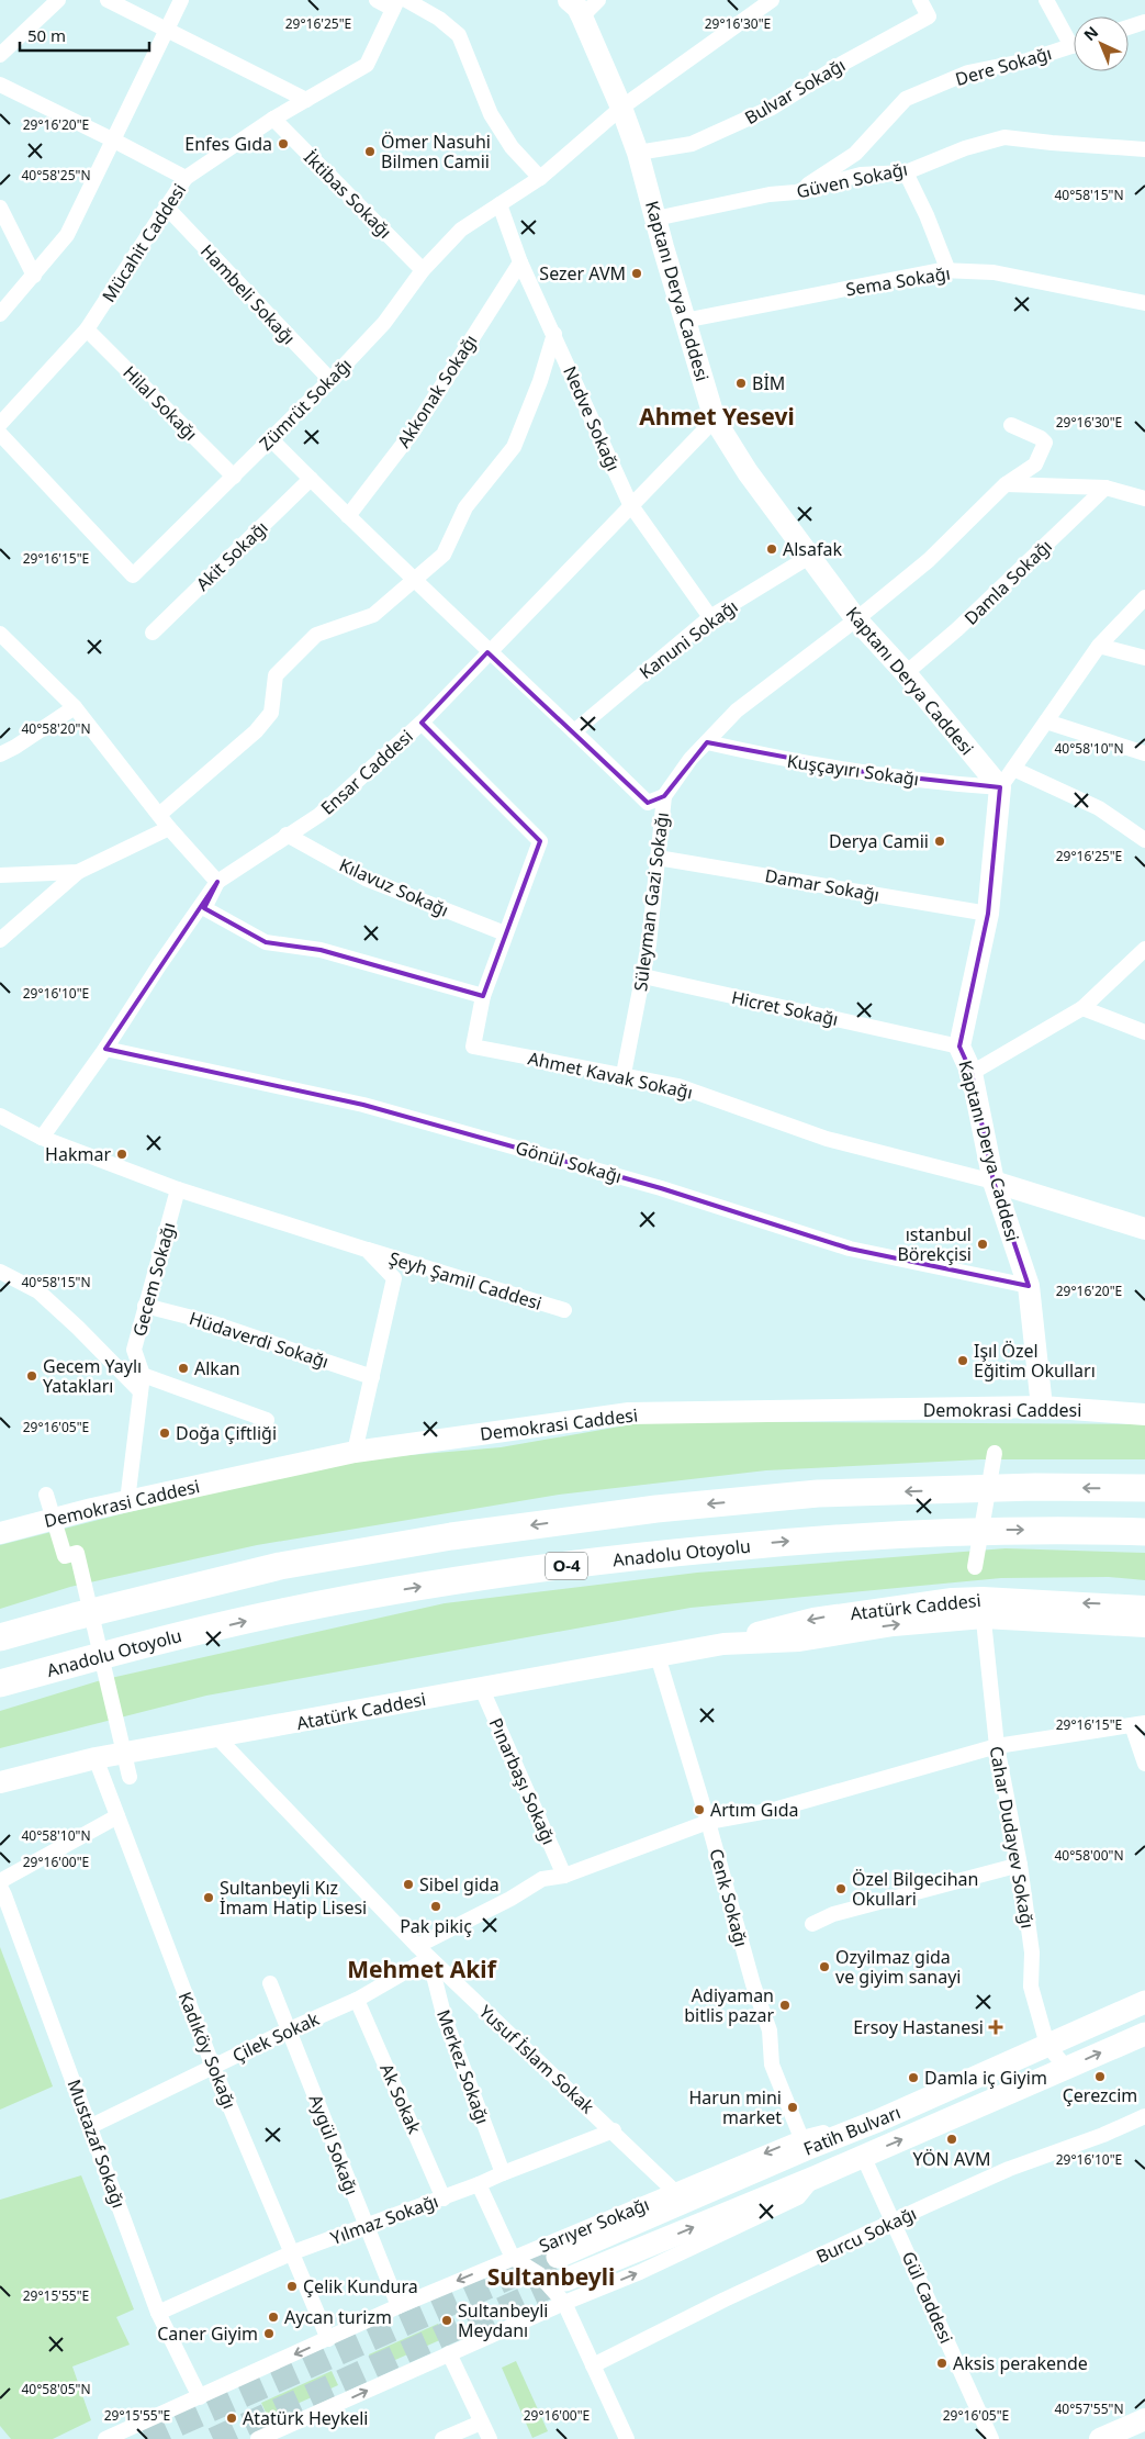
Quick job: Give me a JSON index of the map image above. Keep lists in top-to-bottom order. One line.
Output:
{"streets":{"highway":["Anadolu Otoyolu","O-4"],"main road":["Fatih Bulvarı"],"street":["Dere Sokağı","Bulvar Sokağı","Güven Sokağı","İktibas Sokağı","Mücahit Caddesi","Sema Sokağı","Kaptanı Derya Caddesi","Hambeli Sokağı","Akkonak Sokağı","Hilal Sokağı","Zümrüt Sokağı","Nedve Sokağı","Akit Sokağı","Damla Sokağı","Kanuni Sokağı","Kuşçayırı Sokağı","Ensar Caddesi","Damar Sokağı","Kılavuz Sokağı","Süleyman Gazi Sokağı","Hicret Sokağı","Ahmet Kavak Sokağı","Gönül Sokağı","Gecem Sokağı","Şeyh Şamil Caddesi","Hüdaverdi Sokağı","Demokrasi Caddesi","Atatürk Caddesi","Pınarbaşı Sokağı","Cahar Dudayev Sokağı","Cenk Sokağı","Çilek Sokak","Kadıköy Sokağı","Yusuf İslam Sokak","Merkez Sokağı","Ak Sokak","Mustazaf Sokağı","Aygül Sokağı","Yılmaz Sokağı","Sarıyer Sokağı","Burcu Sokağı","Gül Caddesi"]},"crossings":[["Dere Sokağı","Güven Sokağı"],["Bulvar Sokağı","Kaptanı Derya Caddesi"],["Güven Sokağı","Kaptanı Derya Caddesi"],["İktibas Sokağı","Mücahit Caddesi"],["İktibas Sokağı","Zümrüt Sokağı"],["Mücahit Caddesi","Hambeli Sokağı"],["Mücahit Caddesi","Hilal Sokağı"],["Sema Sokağı","Kaptanı Derya Caddesi"],["Kaptanı Derya Caddesi","Zümrüt Sokağı"],["Kaptanı Derya Caddesi","Damla Sokağı"],["Kaptanı Derya Caddesi","Kanuni Sokağı"],["Kaptanı Derya Caddesi","Kuşçayırı Sokağı"],["Kaptanı Derya Caddesi","Ensar Caddesi"],["Kaptanı Derya Caddesi","Damar Sokağı"],["Kaptanı Derya Caddesi","Süleyman Gazi Sokağı"],["Kaptanı Derya Caddesi","Hicret Sokağı"],["Kaptanı Derya Caddesi","Ahmet Kavak Sokağı"],["Kaptanı Derya Caddesi","Gönül Sokağı"],["Kaptanı Derya Caddesi","Demokrasi Caddesi"],["Hambeli Sokağı","Zümrüt Sokağı"],["Akkonak Sokağı","Nedve Sokağı"],["Hilal Sokağı","Zümrüt Sokağı"],["Zümrüt Sokağı","Nedve Sokağı"],["Nedve Sokağı","Kanuni Sokağı"],["Nedve Sokağı","Ensar Caddesi"],["Kuşçayırı Sokağı","Süleyman Gazi Sokağı"],["Ensar Caddesi","Kılavuz Sokağı"],["Ensar Caddesi","Ahmet Kavak Sokağı"],["Ensar Caddesi","Gönül Sokağı"],["Ensar Caddesi","Şeyh Şamil Caddesi"],["Damar Sokağı","Süleyman Gazi Sokağı"],["Kılavuz Sokağı","Ahmet Kavak Sokağı"],["Süleyman Gazi Sokağı","Hicret Sokağı"],["Süleyman Gazi Sokağı","Ahmet Kavak Sokağı"],["Gecem Sokağı","Şeyh Şamil Caddesi"],["Gecem Sokağı","Hüdaverdi Sokağı"],["Gecem Sokağı","Demokrasi Caddesi"],["Atatürk Caddesi","Pınarbaşı Sokağı"],["Atatürk Caddesi","Cahar Dudayev Sokağı"],["Atatürk Caddesi","Cenk Sokağı"],["Atatürk Caddesi","Kadıköy Sokağı"],["Atatürk Caddesi","Yusuf İslam Sokak"],["Cahar Dudayev Sokağı","Fatih Bulvarı"],["Cenk Sokağı","Sarıyer Sokağı"],["Çilek Sokak","Kadıköy Sokağı"],["Çilek Sokak","Yusuf İslam Sokak"],["Çilek Sokak","Merkez Sokağı"],["Çilek Sokak","Ak Sokak"],["Çilek Sokak","Mustazaf Sokağı"],["Çilek Sokak","Aygül Sokağı"],["Kadıköy Sokağı","Yılmaz Sokağı"],["Kadıköy Sokağı","Sarıyer Sokağı"],["Yusuf İslam Sokak","Merkez Sokağı"],["Yusuf İslam Sokak","Yılmaz Sokağı"],["Yusuf İslam Sokak","Sarıyer Sokağı"],["Merkez Sokağı","Yılmaz Sokağı"],["Ak Sokak","Yılmaz Sokağı"],["Fatih Bulvarı","Sarıyer Sokağı"],["Fatih Bulvarı","Gül Caddesi"],["Mustazaf Sokağı","Yılmaz Sokağı"],["Mustazaf Sokağı","Sarıyer Sokağı"],["Aygül Sokağı","Yılmaz Sokağı"],["Aygül Sokağı","Sarıyer Sokağı"],["Burcu Sokağı","Gül Caddesi"]],"one_way":["Sarıyer Sokağı"],"districts":["Ahmet Yesevi","Mehmet Akif","Sultanbeyli"],"places":{"other":["Enfes Gıda","Ömer Nasuhi Bilmen Camii","Sezer AVM","BİM","Alsafak","Derya Camii","Hakmar","ıstanbul Börekçisi","Işıl Özel Eğitim Okulları","Alkan","Gecem Yaylı Yatakları","Doğa Çiftliği","Artım Gıda","Sibel gida","Özel Bilgecihan Okullari","Sultanbeyli Kız İmam Hatip Lisesi","Pak pikiç","Ozyilmaz gida ve giyim sanayi","Adiyaman bitlis pazar","Çerezcim","Damla iç Giyim","Harun mini market","YÖN AVM","Çelik Kundura","Aycan turizm","Sultanbeyli Meydanı","Caner Giyim","Aksis perakende","Atatürk Heykeli"],"health":["Ersoy Hastanesi"]},"scale_bar":"50 m","north":"top left","coordinates":["29°16'25\"E","29°16'30\"E","29°16'20\"E","40°58'25\"N","40°58'15\"N","29°16'15\"E","40°58'20\"N","40°58'10\"N","29°16'10\"E","29°16'05\"E","40°58'00\"N","29°16'00\"E","29°15'55\"E","40°58'05\"N","40°57'55\"N"]}
